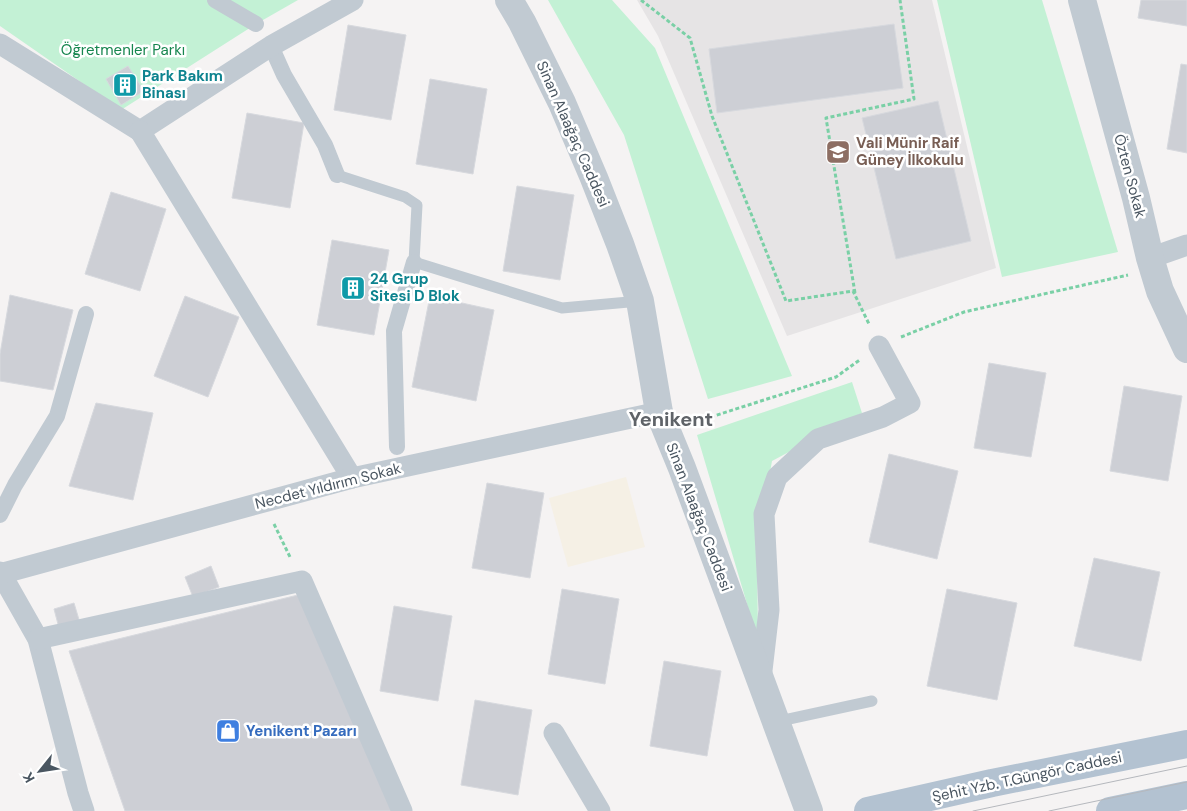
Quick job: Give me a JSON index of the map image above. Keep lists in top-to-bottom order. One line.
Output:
{"streets":{"main road":["Şehit Yzb. T.Güngör Caddesi"],"street":["Sinan Alaağaç Caddesi","Özten Sokak","Necdet Yıldırım Sokak"]},"crossings":[["Sinan Alaağaç Caddesi","Necdet Yıldırım Sokak"]],"districts":["Yenikent"],"parks":["Öğretmenler Parkı"],"places":{"building":["Park Bakım Binası","24 Grup Sitesi D Blok"],"school or university":["Vali Münir Raif Güney İlkokulu"],"shop":["Yenikent Pazarı"]},"north":"bottom left"}
